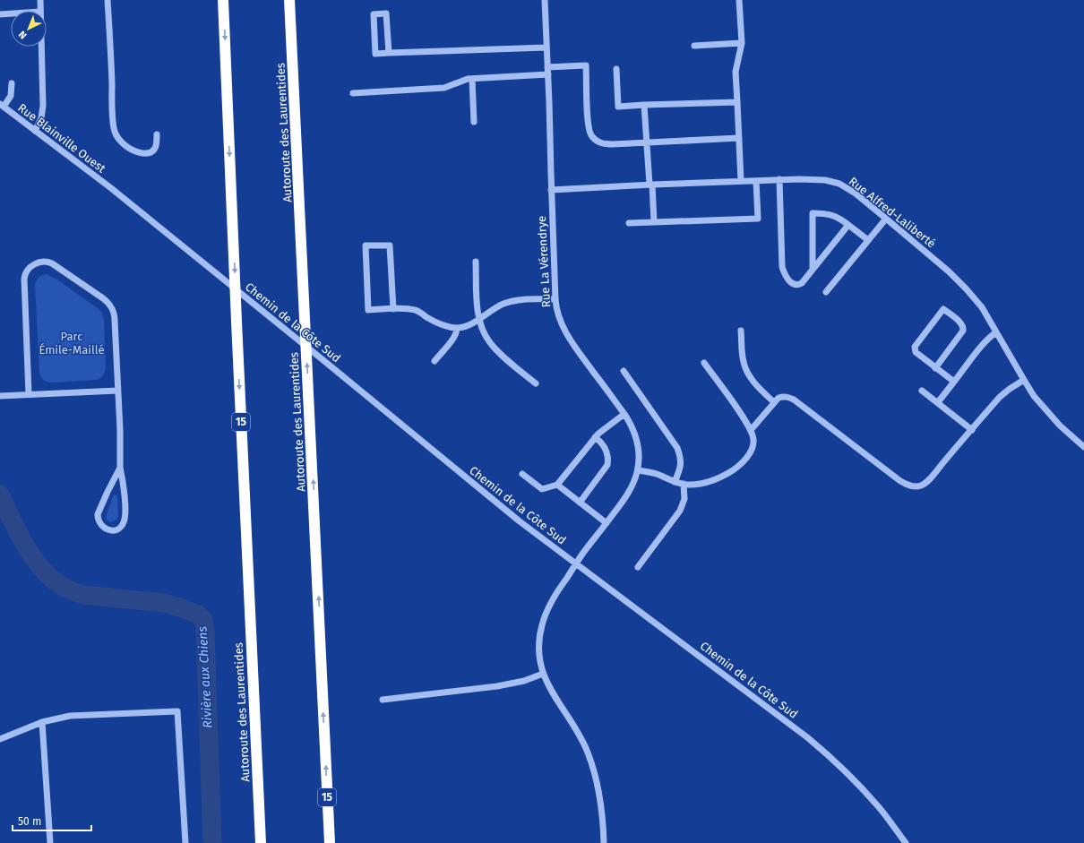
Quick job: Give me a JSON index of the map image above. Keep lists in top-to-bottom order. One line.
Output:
{"streets":{"highway":["Autoroute des Laurentides","15"],"street":["Rue Blainville Ouest","Rue Alfred-Laliberté","Rue La Vérendrye","Chemin de la Côte Sud"]},"crossings":[["Rue Blainville Ouest","Chemin de la Côte Sud"],["Rue Alfred-Laliberté","Rue La Vérendrye"],["Rue La Vérendrye","Chemin de la Côte Sud"]],"water":["Rivière aux Chiens"],"parks":["Parc Émile-Maillé"],"scale_bar":"50 m","north":"bottom left"}
